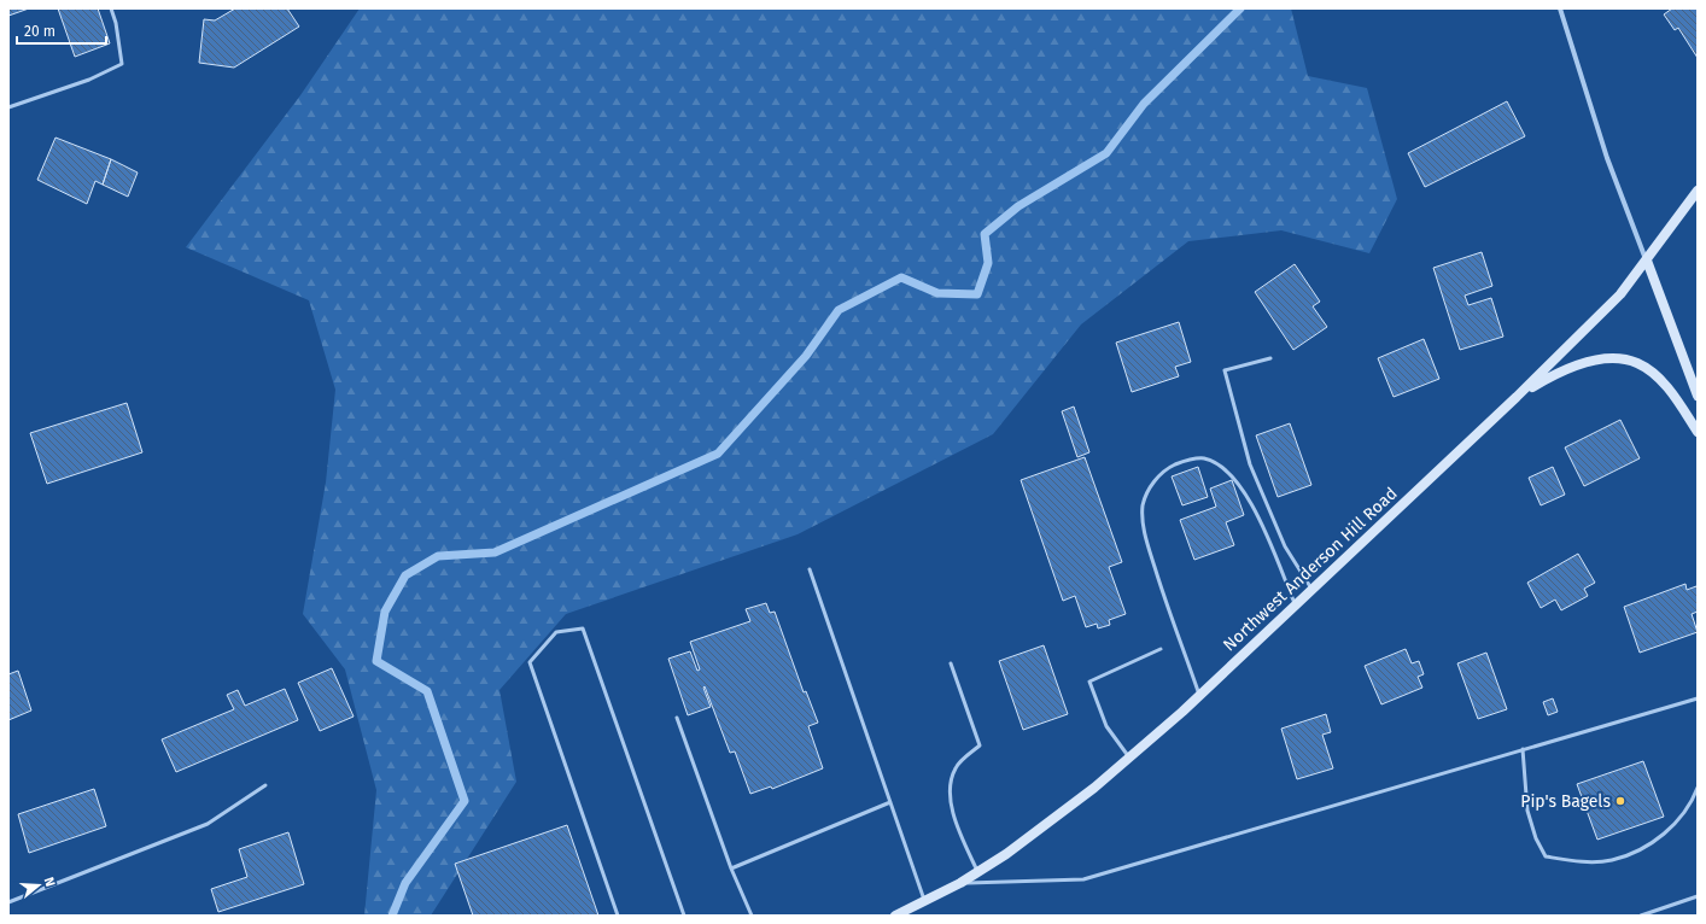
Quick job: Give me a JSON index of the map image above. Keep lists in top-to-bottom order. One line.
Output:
{"streets":{"main road":["Northwest Anderson Hill Road"]},"places":["Pip's Bagels"],"scale_bar":"20 m","north":"right"}
